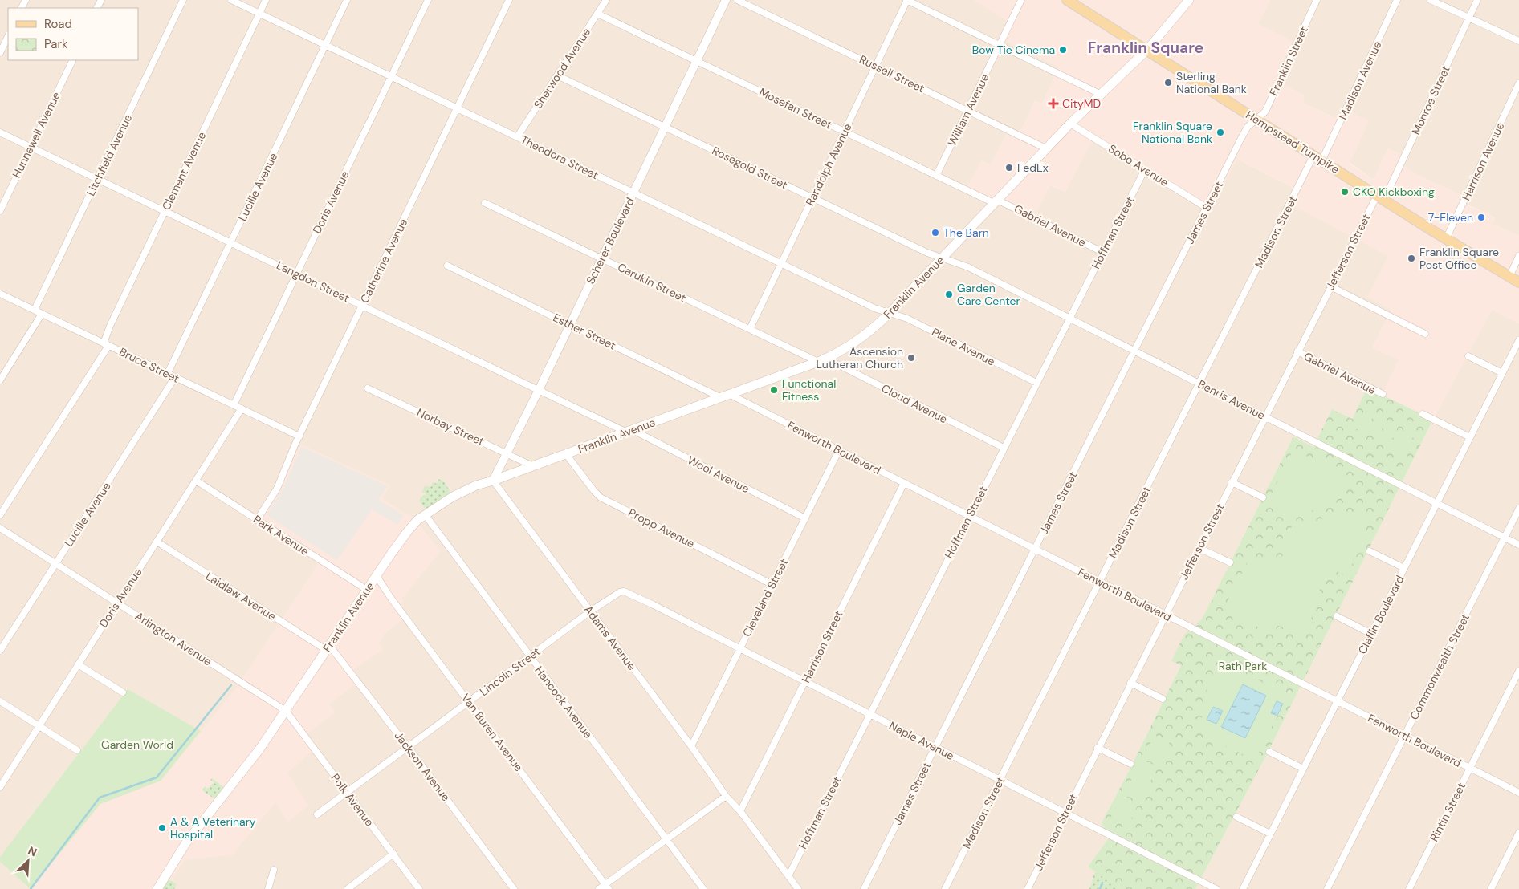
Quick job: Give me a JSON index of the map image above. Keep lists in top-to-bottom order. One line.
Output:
{"streets":{"main road":["Hempstead Turnpike","Franklin Avenue"],"street":["Franklin Street","Sherwood Avenue","Russell Street","Madison Avenue","Monroe Street","Mosefan Street","William Avenue","Hunnewell Avenue","Litchfield Avenue","Theodora Street","Harrison Avenue","Randolph Avenue","Sobo Avenue","Rosegold Street","Clement Avenue","Lucille Avenue","Doris Avenue","James Street","Gabriel Avenue","Madison Street","Hoffman Street","Scherer Boulevard","Jefferson Street","Catherine Avenue","Langdon Street","Carukin Street","Esther Street","Plane Avenue","Bruce Street","Benris Avenue","Cloud Avenue","Norbay Street","Fenworth Boulevard","Wool Avenue","Propp Avenue","Park Avenue","Laidlaw Avenue","Cleveland Street","Claflin Boulevard","Adams Avenue","Arlington Avenue","Harrison Street","Commonwealth Street","Lincoln Street","Hancock Avenue","Van Buren Avenue","Naple Avenue","Jackson Avenue","Polk Avenue","Rintin Street"]},"crossings":[["Franklin Street","Hempstead Turnpike"],["Franklin Street","James Street"],["Sherwood Avenue","Mosefan Street"],["Sherwood Avenue","Theodora Street"],["Sherwood Avenue","Rosegold Street"],["Russell Street","William Avenue"],["Russell Street","Randolph Avenue"],["Russell Street","Franklin Avenue"],["Madison Avenue","Hempstead Turnpike"],["Madison Avenue","Madison Street"],["Monroe Street","Hempstead Turnpike"],["Monroe Street","Jefferson Street"],["Mosefan Street","William Avenue"],["Mosefan Street","Randolph Avenue"],["Mosefan Street","Gabriel Avenue"],["Mosefan Street","Scherer Boulevard"],["Mosefan Street","Franklin Avenue"],["Hunnewell Avenue","Langdon Street"],["Hempstead Turnpike","Harrison Avenue"],["Hempstead Turnpike","James Street"],["Hempstead Turnpike","Madison Street"],["Hempstead Turnpike","Jefferson Street"],["Hempstead Turnpike","Franklin Avenue"],["Litchfield Avenue","Langdon Street"],["Litchfield Avenue","Bruce Street"],["Theodora Street","Randolph Avenue"],["Theodora Street","Clement Avenue"],["Theodora Street","Lucille Avenue"],["Theodora Street","Doris Avenue"],["Theodora Street","Scherer Boulevard"],["Theodora Street","Catherine Avenue"],["Theodora Street","Franklin Avenue"],["Theodora Street","Plane Avenue"],["Randolph Avenue","Rosegold Street"],["Randolph Avenue","Carukin Street"],["Sobo Avenue","James Street"],["Sobo Avenue","Hoffman Street"],["Sobo Avenue","Franklin Avenue"],["Rosegold Street","Scherer Boulevard"],["Rosegold Street","Franklin Avenue"],["Rosegold Street","Benris Avenue"],["Clement Avenue","Langdon Street"],["Clement Avenue","Bruce Street"],["Lucille Avenue","Langdon Street"],["Lucille Avenue","Bruce Street"],["Lucille Avenue","Arlington Avenue"],["Doris Avenue","Langdon Street"],["Doris Avenue","Bruce Street"],["Doris Avenue","Park Avenue"],["Doris Avenue","Laidlaw Avenue"],["Doris Avenue","Arlington Avenue"],["James Street","Benris Avenue"],["James Street","Fenworth Boulevard"],["James Street","Naple Avenue"],["Gabriel Avenue","Hoffman Street"],["Gabriel Avenue","Jefferson Street"],["Gabriel Avenue","Franklin Avenue"],["Madison Street","Benris Avenue"],["Madison Street","Fenworth Boulevard"],["Madison Street","Naple Avenue"],["Hoffman Street","Plane Avenue"],["Hoffman Street","Benris Avenue"],["Hoffman Street","Cloud Avenue"],["Hoffman Street","Fenworth Boulevard"],["Hoffman Street","Naple Avenue"],["Scherer Boulevard","Langdon Street"],["Scherer Boulevard","Carukin Street"],["Scherer Boulevard","Franklin Avenue"],["Scherer Boulevard","Esther Street"],["Scherer Boulevard","Norbay Street"],["Scherer Boulevard","Adams Avenue"],["Jefferson Street","Benris Avenue"],["Jefferson Street","Fenworth Boulevard"],["Jefferson Street","Naple Avenue"],["Catherine Avenue","Langdon Street"],["Catherine Avenue","Bruce Street"],["Catherine Avenue","Park Avenue"],["Langdon Street","Franklin Avenue"],["Langdon Street","Wool Avenue"],["Carukin Street","Franklin Avenue"],["Carukin Street","Cloud Avenue"],["Franklin Avenue","Esther Street"],["Franklin Avenue","Plane Avenue"],["Franklin Avenue","Benris Avenue"],["Franklin Avenue","Cloud Avenue"],["Franklin Avenue","Norbay Street"],["Franklin Avenue","Fenworth Boulevard"],["Franklin Avenue","Wool Avenue"],["Franklin Avenue","Propp Avenue"],["Franklin Avenue","Park Avenue"],["Franklin Avenue","Laidlaw Avenue"],["Franklin Avenue","Adams Avenue"],["Franklin Avenue","Arlington Avenue"],["Franklin Avenue","Hancock Avenue"],["Franklin Avenue","Van Buren Avenue"],["Franklin Avenue","Jackson Avenue"],["Franklin Avenue","Polk Avenue"],["Esther Street","Fenworth Boulevard"],["Benris Avenue","Claflin Boulevard"],["Benris Avenue","Commonwealth Street"],["Fenworth Boulevard","Cleveland Street"],["Fenworth Boulevard","Claflin Boulevard"],["Fenworth Boulevard","Harrison Street"],["Fenworth Boulevard","Commonwealth Street"],["Fenworth Boulevard","Rintin Street"],["Wool Avenue","Cleveland Street"],["Propp Avenue","Cleveland Street"],["Laidlaw Avenue","Jackson Avenue"],["Cleveland Street","Adams Avenue"],["Cleveland Street","Naple Avenue"],["Adams Avenue","Harrison Street"],["Adams Avenue","Lincoln Street"],["Arlington Avenue","Polk Avenue"],["Harrison Street","Naple Avenue"],["Lincoln Street","Hancock Avenue"],["Lincoln Street","Van Buren Avenue"],["Lincoln Street","Naple Avenue"],["Lincoln Street","Jackson Avenue"],["Lincoln Street","Polk Avenue"]],"districts":["Franklin Square"],"parks":["Rath Park","Garden World"],"places":{"other":["Bow Tie Cinema","Sterling National Bank","Franklin Square National Bank","FedEx","CKO Kickboxing","7-Eleven","The Barn","Franklin Square Post Office","Garden Care Center","Ascension Lutheran Church","Functional Fitness","A & A Veterinary Hospital"],"health":["CityMD"]},"legend":["Road","Park"],"north":"top right"}
